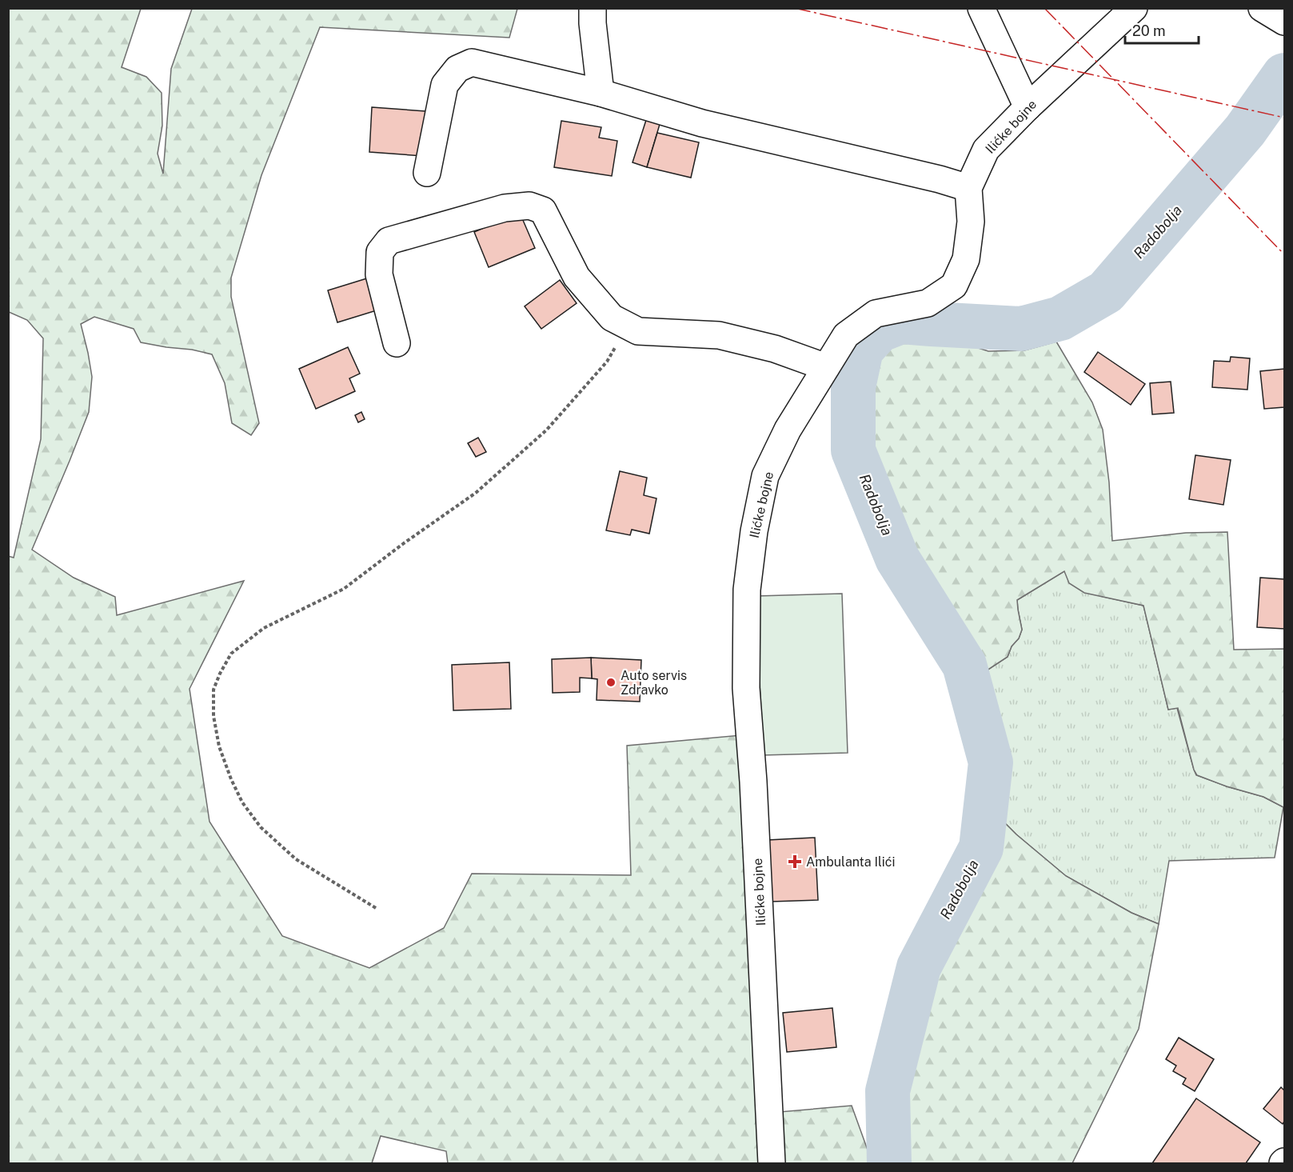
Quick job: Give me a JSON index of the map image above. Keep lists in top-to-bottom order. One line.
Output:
{"streets":{"street":["Ilićke bojne"]},"water":["Radobolja"],"places":{"other":["Auto servis Zdravko"],"health":["Ambulanta Ilići"]},"scale_bar":"20 m"}
